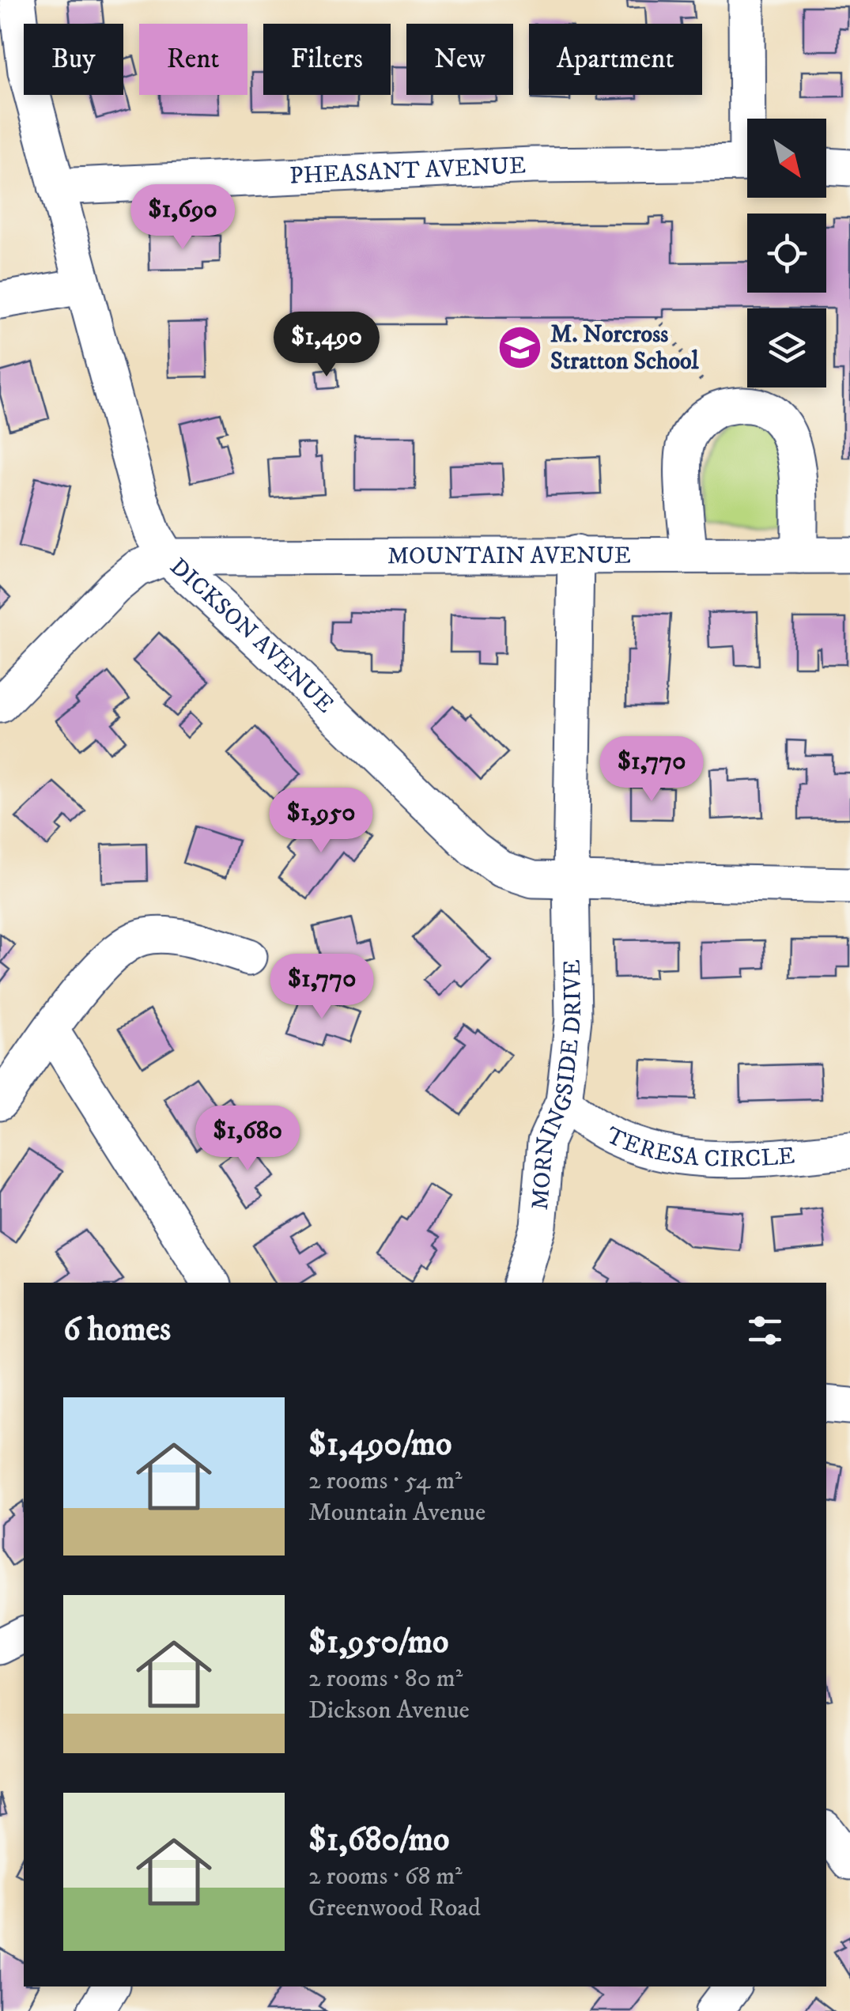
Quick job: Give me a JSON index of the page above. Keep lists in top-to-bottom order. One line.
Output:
{"streets":{"street":["PHEASANT AVENUE","MOUNTAIN AVENUE","DICKSON AVENUE","MORNINGSIDE DRIVE","TERESA CIRCLE"]},"crossings":[["PHEASANT AVENUE","DICKSON AVENUE"],["MOUNTAIN AVENUE","DICKSON AVENUE"],["MOUNTAIN AVENUE","MORNINGSIDE DRIVE"],["DICKSON AVENUE","MORNINGSIDE DRIVE"],["MORNINGSIDE DRIVE","TERESA CIRCLE"]],"places":{"school or university":["M. Norcross Stratton School"]},"north":"bottom right","page":{"chip":["Buy","Rent","Filters","New","Apartment"],"price":["$1,690","$1,490","$1,770","$1,950","$1,770","$1,680"],"heading":"6 homes","list":[{"name":"$1,490/mo","note":"2 rooms · 54 m² · Mountain Avenue"},{"name":"$1,950/mo","note":"2 rooms · 80 m² · Dickson Avenue"},{"name":"$1,680/mo","note":"2 rooms · 68 m² · Greenwood Road"}]}}
